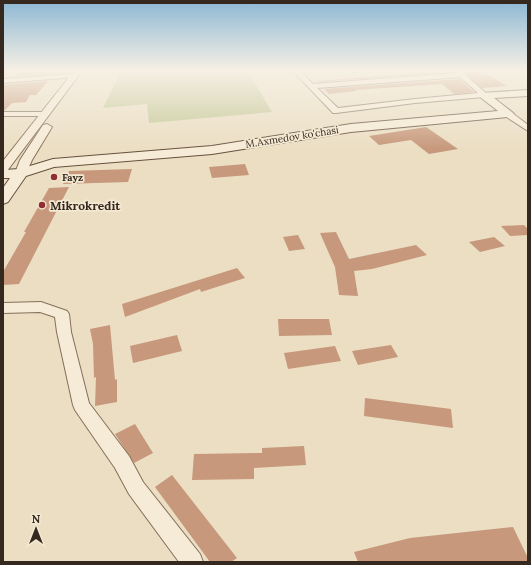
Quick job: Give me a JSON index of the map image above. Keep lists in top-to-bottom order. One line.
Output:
{"streets":{"main road":["M.Axmedov ko'chasi"]},"places":["Fayz","Mikrokredit"],"north":"top"}
